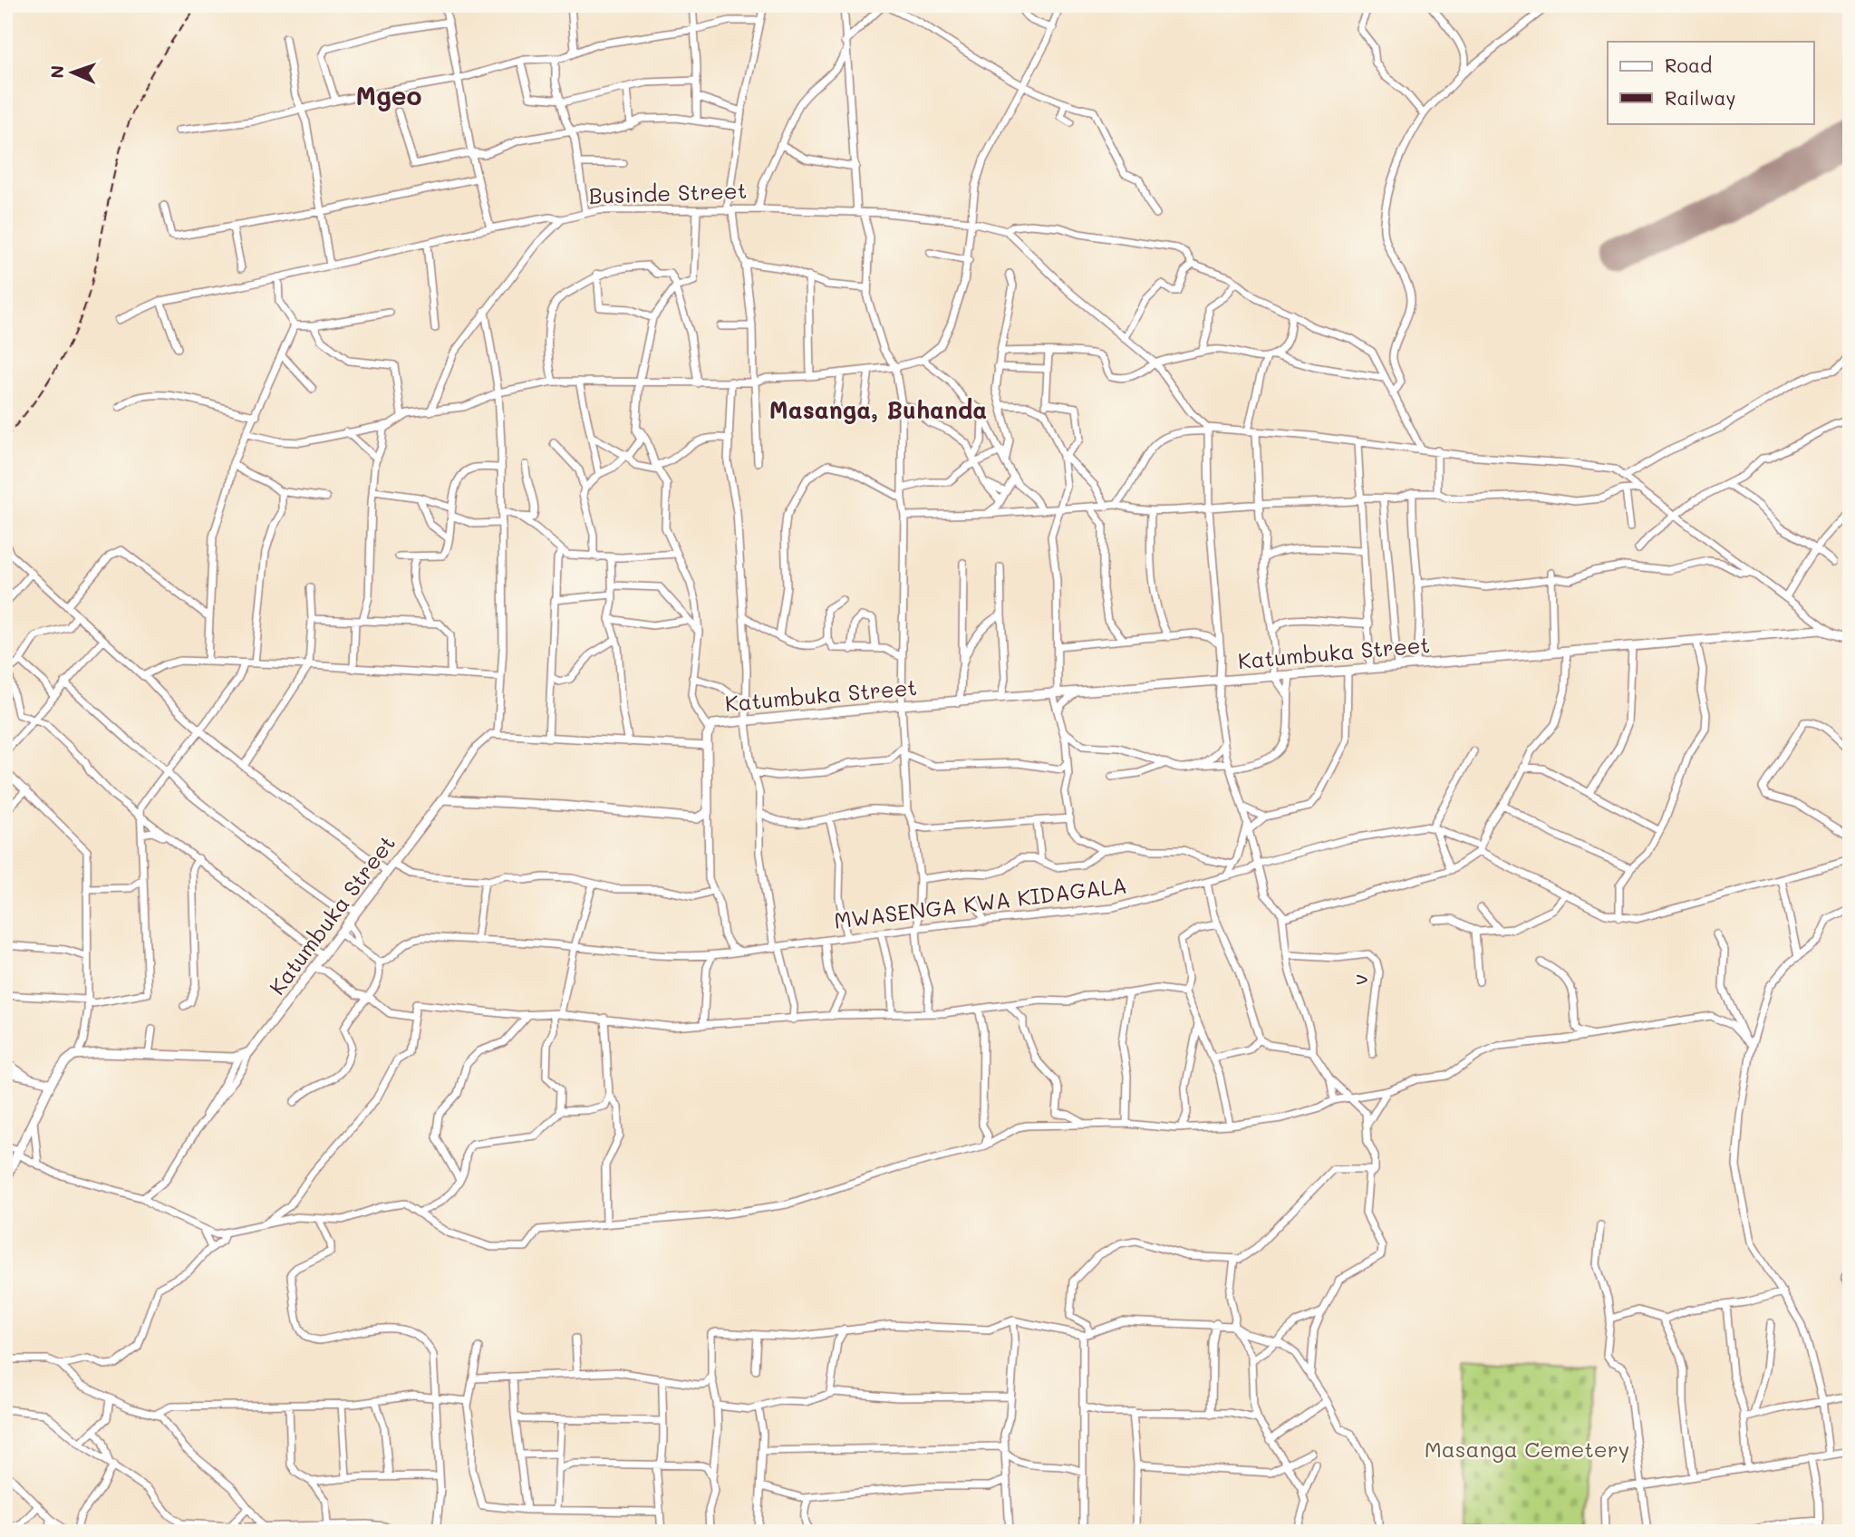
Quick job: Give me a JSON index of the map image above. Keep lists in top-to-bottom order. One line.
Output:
{"streets":{"main road":["Katumbuka Street"],"street":["Businde Street","MWASENGA KWA KIDAGALA","v"]},"districts":["Mgeo","Masanga, Buhanda"],"parks":["Masanga Cemetery"],"legend":["Road","Railway"],"north":"left"}
